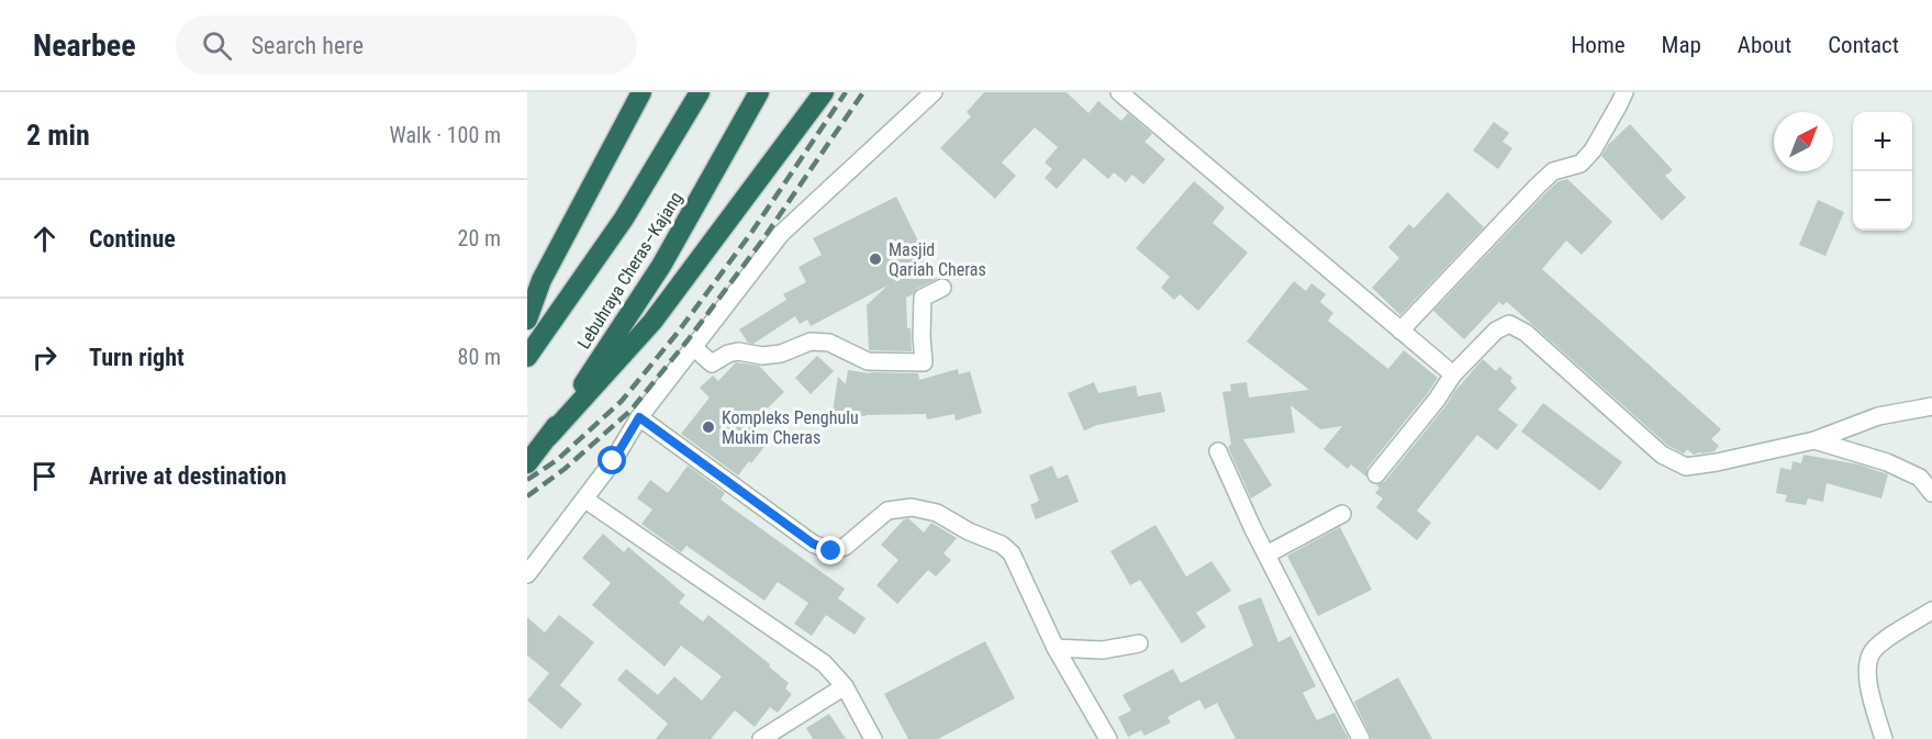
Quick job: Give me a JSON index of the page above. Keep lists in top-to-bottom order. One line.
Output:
{"streets":{"highway":["Lebuhraya Cheras–Kajang"]},"places":["Masjid Qariah Cheras","Kompleks Penghulu Mukim Cheras"],"north":"top right","page":{"header":"Nearbee","search":"Search here","nav":["Home","Map","About","Contact"],"heading":["2 min","Walk · 100 m"],"map_buttons":["+","−"],"list":[["Continue","20 m"],["Turn right","80 m"],"Arrive at destination"]}}
